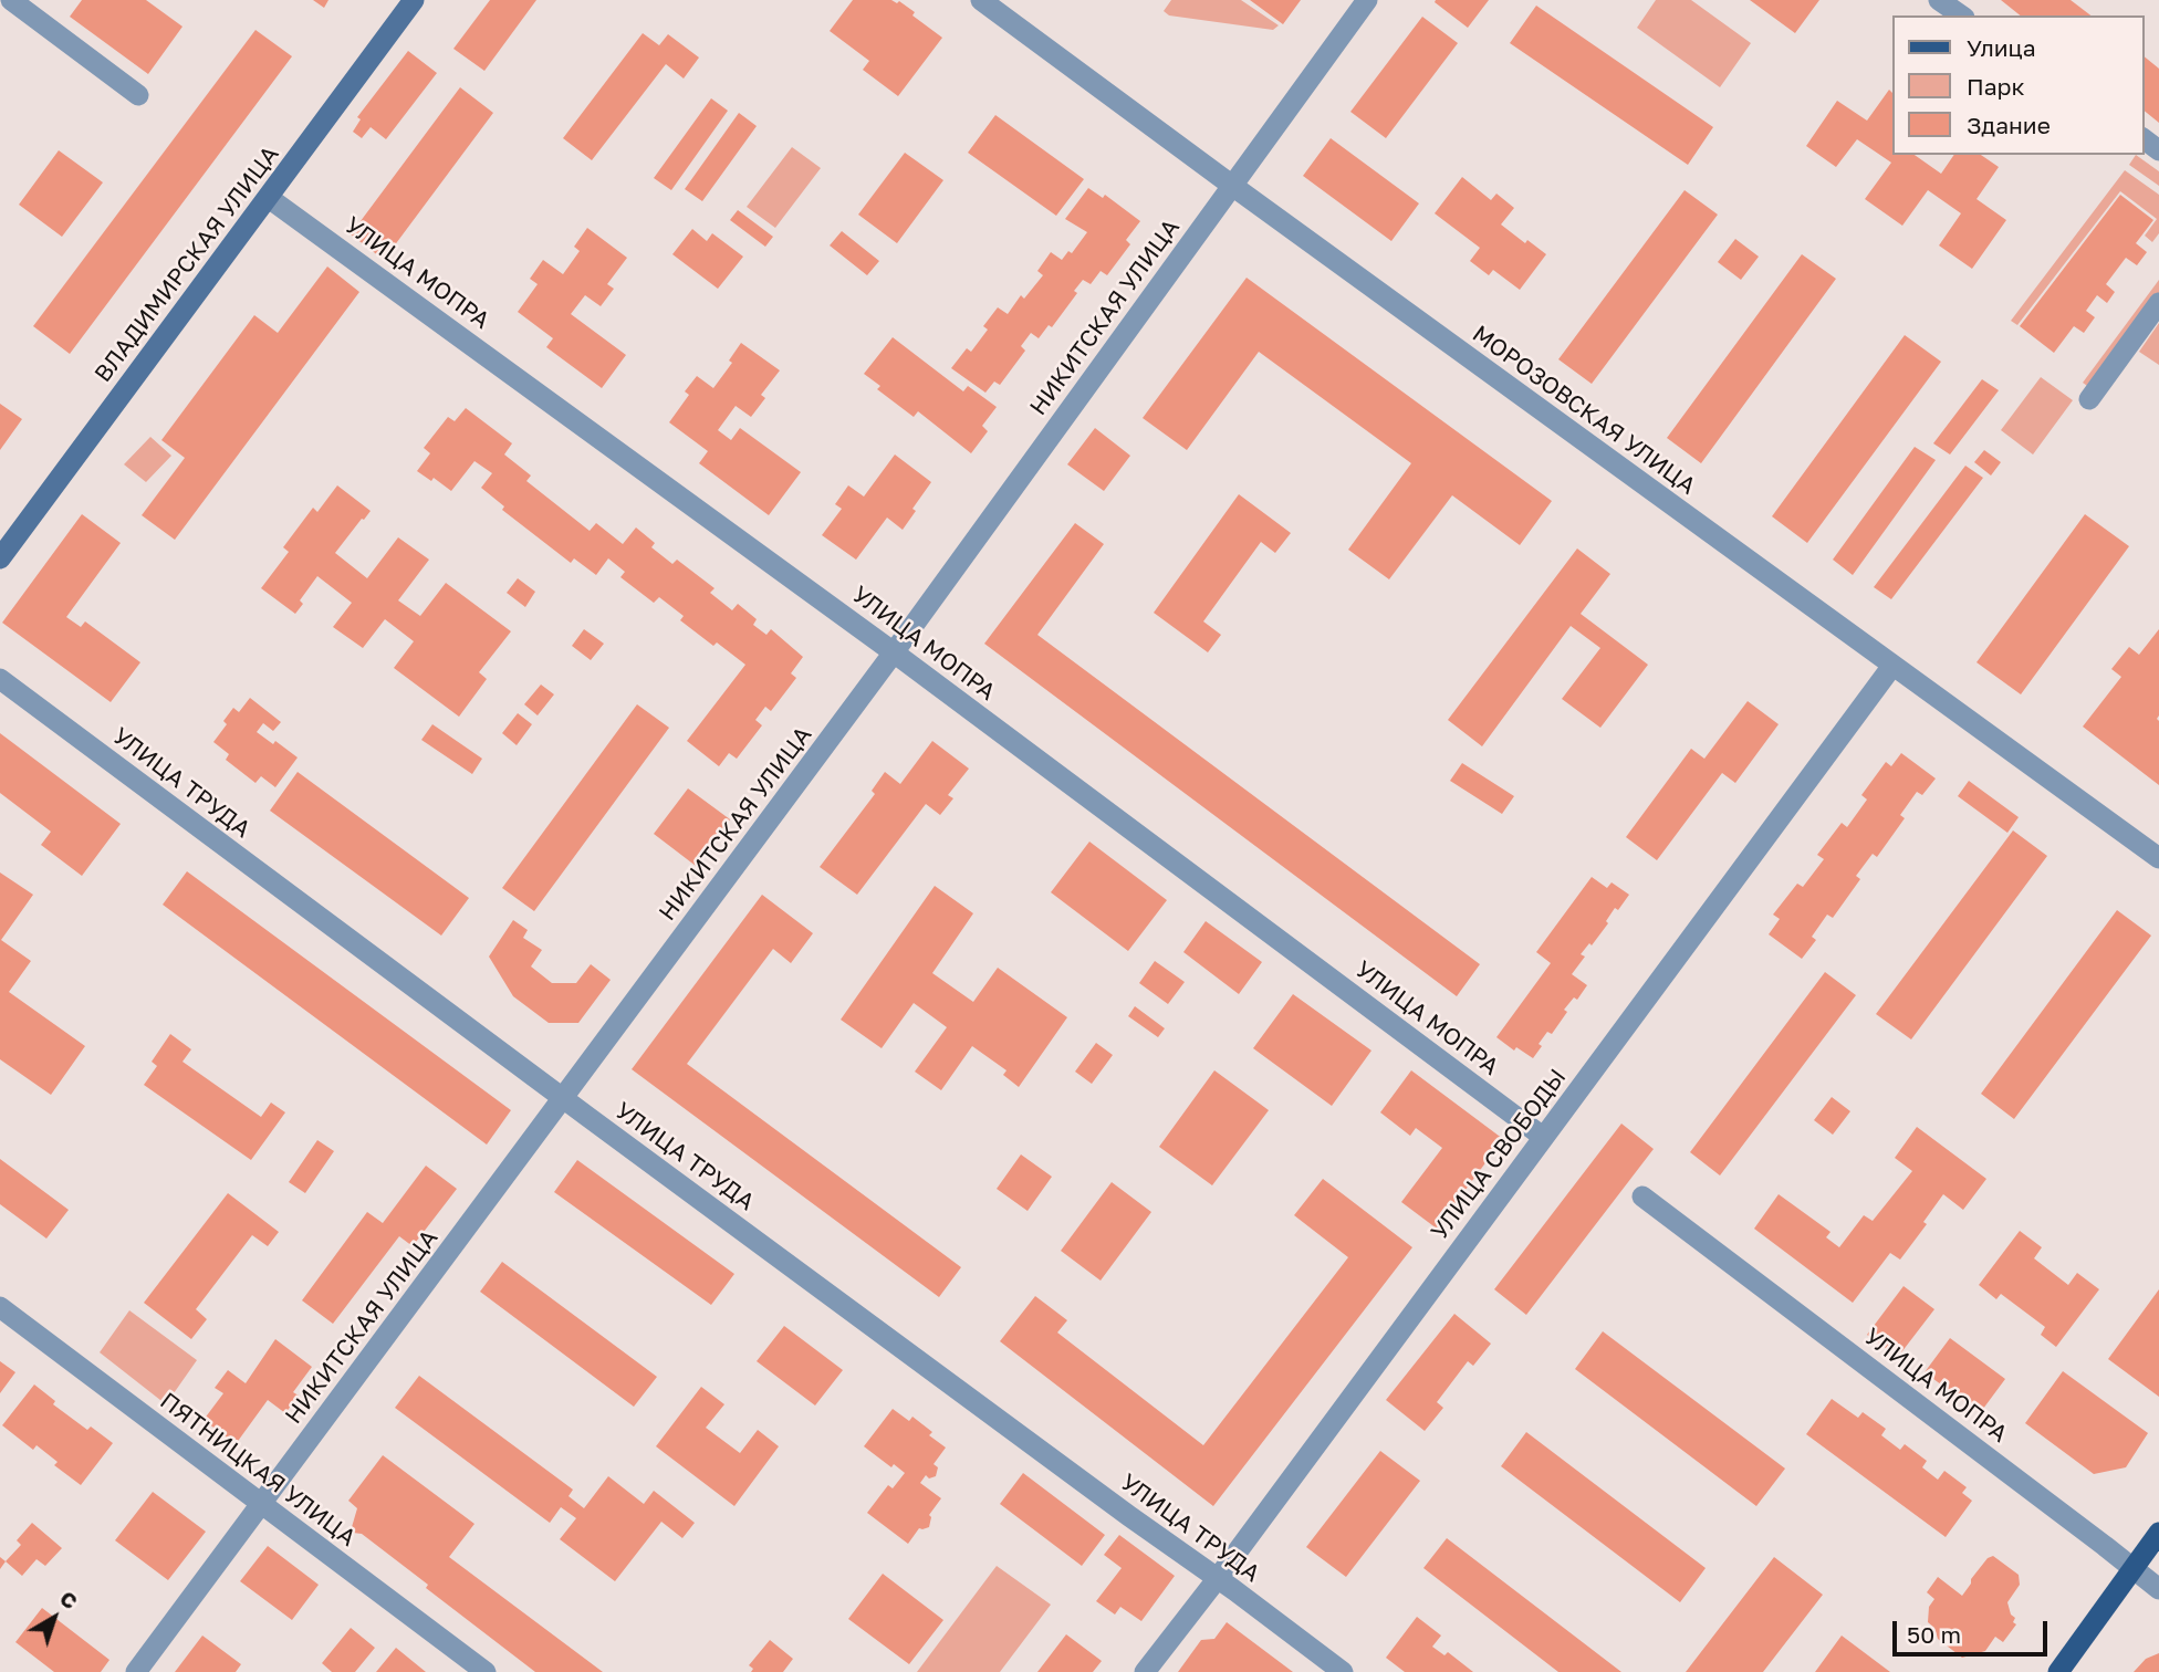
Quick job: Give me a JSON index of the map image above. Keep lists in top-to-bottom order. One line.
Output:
{"streets":{"main road":["ВЛАДИМИРСКАЯ УЛИЦА"],"street":["УЛИЦА МОПРА","НИКИТСКАЯ УЛИЦА","МОРОЗОВСКАЯ УЛИЦА","УЛИЦА ТРУДА","УЛИЦА СВОБОДЫ","ПЯТНИЦКАЯ УЛИЦА"]},"crossings":[["ВЛАДИМИРСКАЯ УЛИЦА","УЛИЦА МОПРА"],["УЛИЦА МОПРА","НИКИТСКАЯ УЛИЦА"],["УЛИЦА МОПРА","УЛИЦА СВОБОДЫ"],["НИКИТСКАЯ УЛИЦА","МОРОЗОВСКАЯ УЛИЦА"],["НИКИТСКАЯ УЛИЦА","УЛИЦА ТРУДА"],["НИКИТСКАЯ УЛИЦА","ПЯТНИЦКАЯ УЛИЦА"],["МОРОЗОВСКАЯ УЛИЦА","УЛИЦА СВОБОДЫ"],["УЛИЦА ТРУДА","УЛИЦА СВОБОДЫ"]],"legend":["Улица","Парк","Здание"],"scale_bar":"50 m","north":"top right"}
